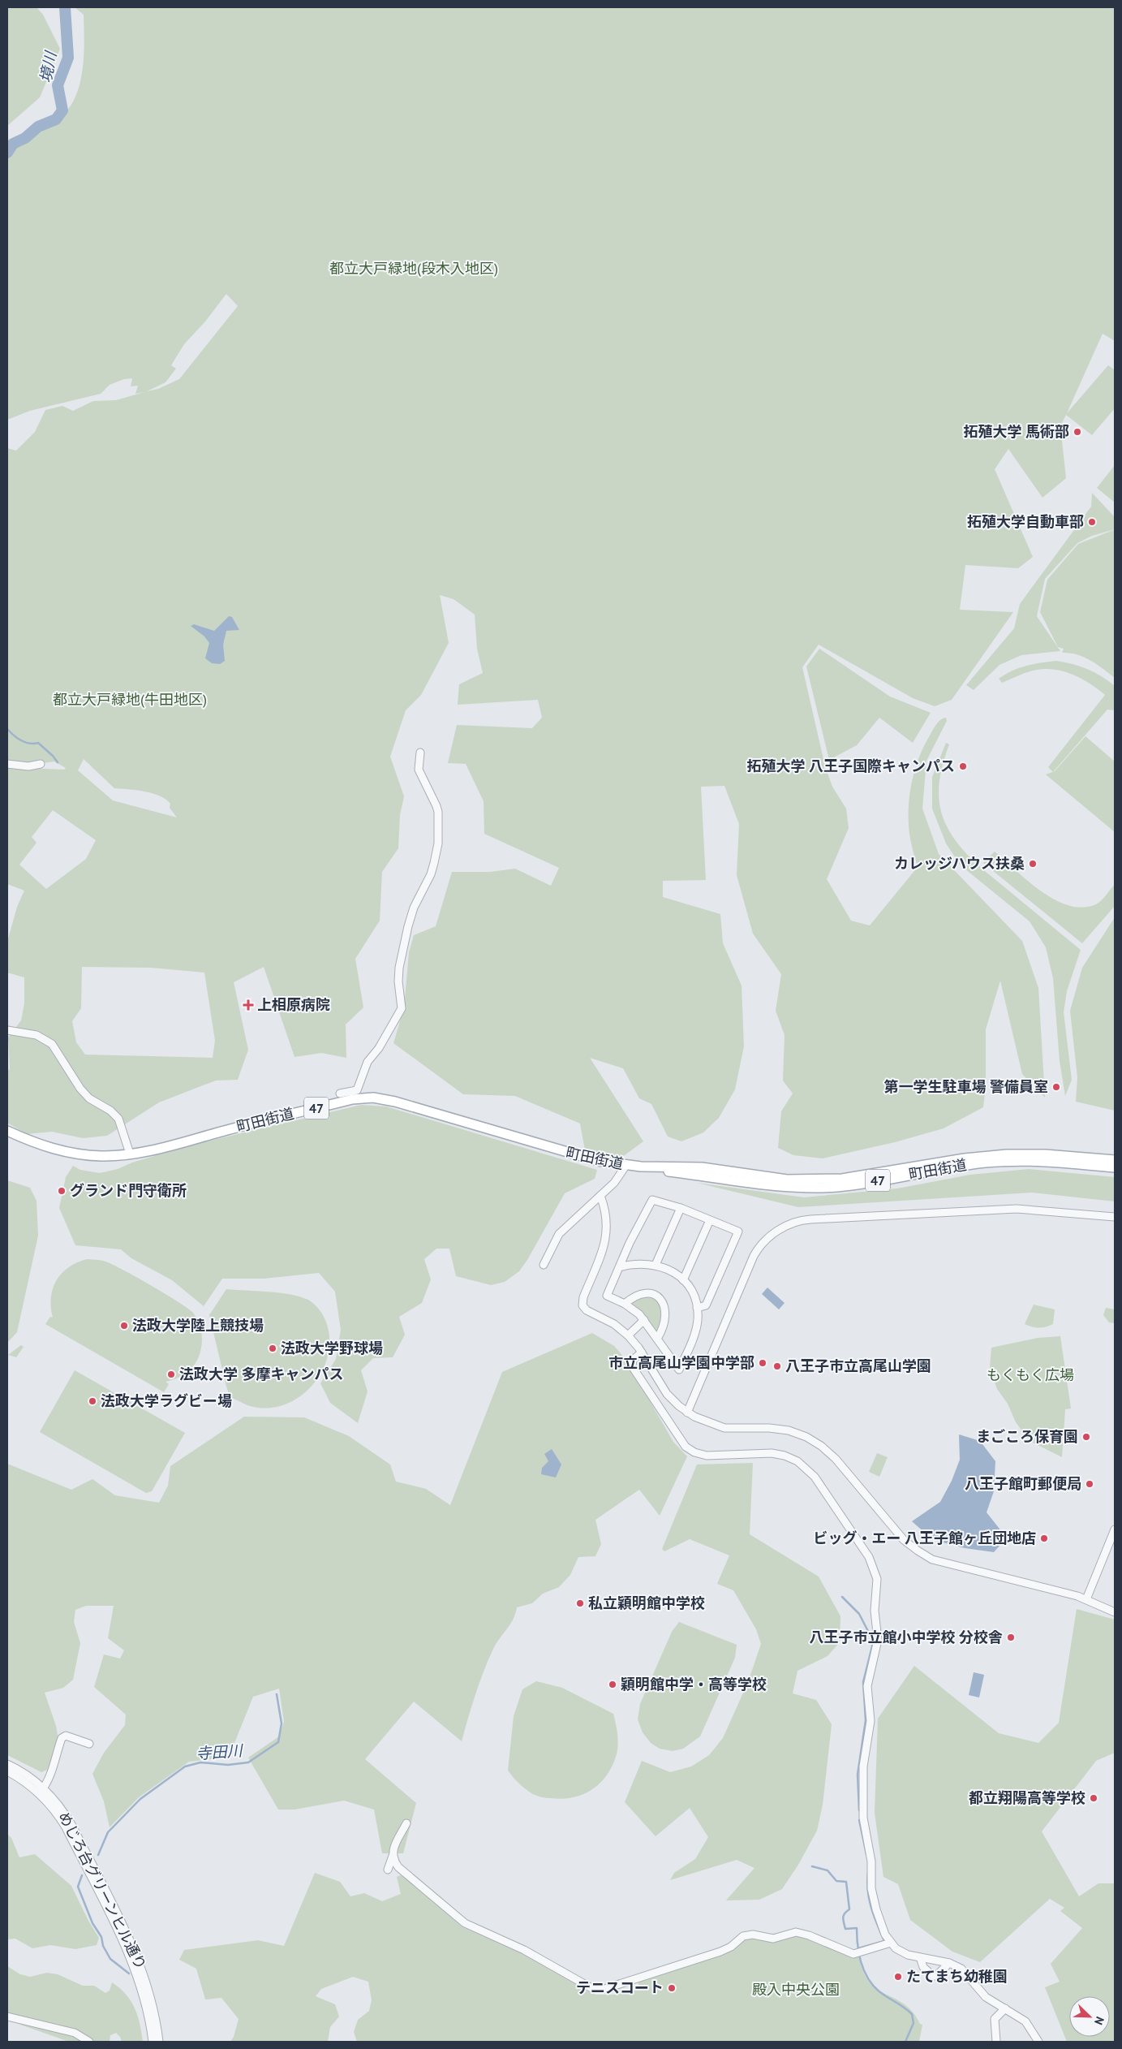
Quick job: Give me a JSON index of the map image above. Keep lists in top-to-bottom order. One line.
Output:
{"streets":{"main road":["47","町田街道"],"street":["めじろ台グリーンヒル通り"]},"water":["境川","寺田川"],"parks":["都立大戸緑地(段木入地区)","都立大戸緑地(牛田地区)","もくもく広場","殿入中央公園"],"places":{"other":["拓殖大学 馬術部","拓殖大学自動車部","拓殖大学 八王子国際キャンパス","カレッジハウス扶桑","第一学生駐車場 警備員室","グランド門守衛所","法政大学陸上競技場","法政大学野球場","市立高尾山学園中学部","八王子市立高尾山学園","法政大学 多摩キャンパス","法政大学ラグビー場","まごころ保育園","八王子館町郵便局","ビッグ・エー 八王子館ヶ丘団地店","私立穎明館中学校","八王子市立館小中学校 分校舎","穎明館中学・高等学校","都立翔陽高等学校","たてまち幼稚園","テニスコート"],"health":["上相原病院"]},"north":"bottom right"}
